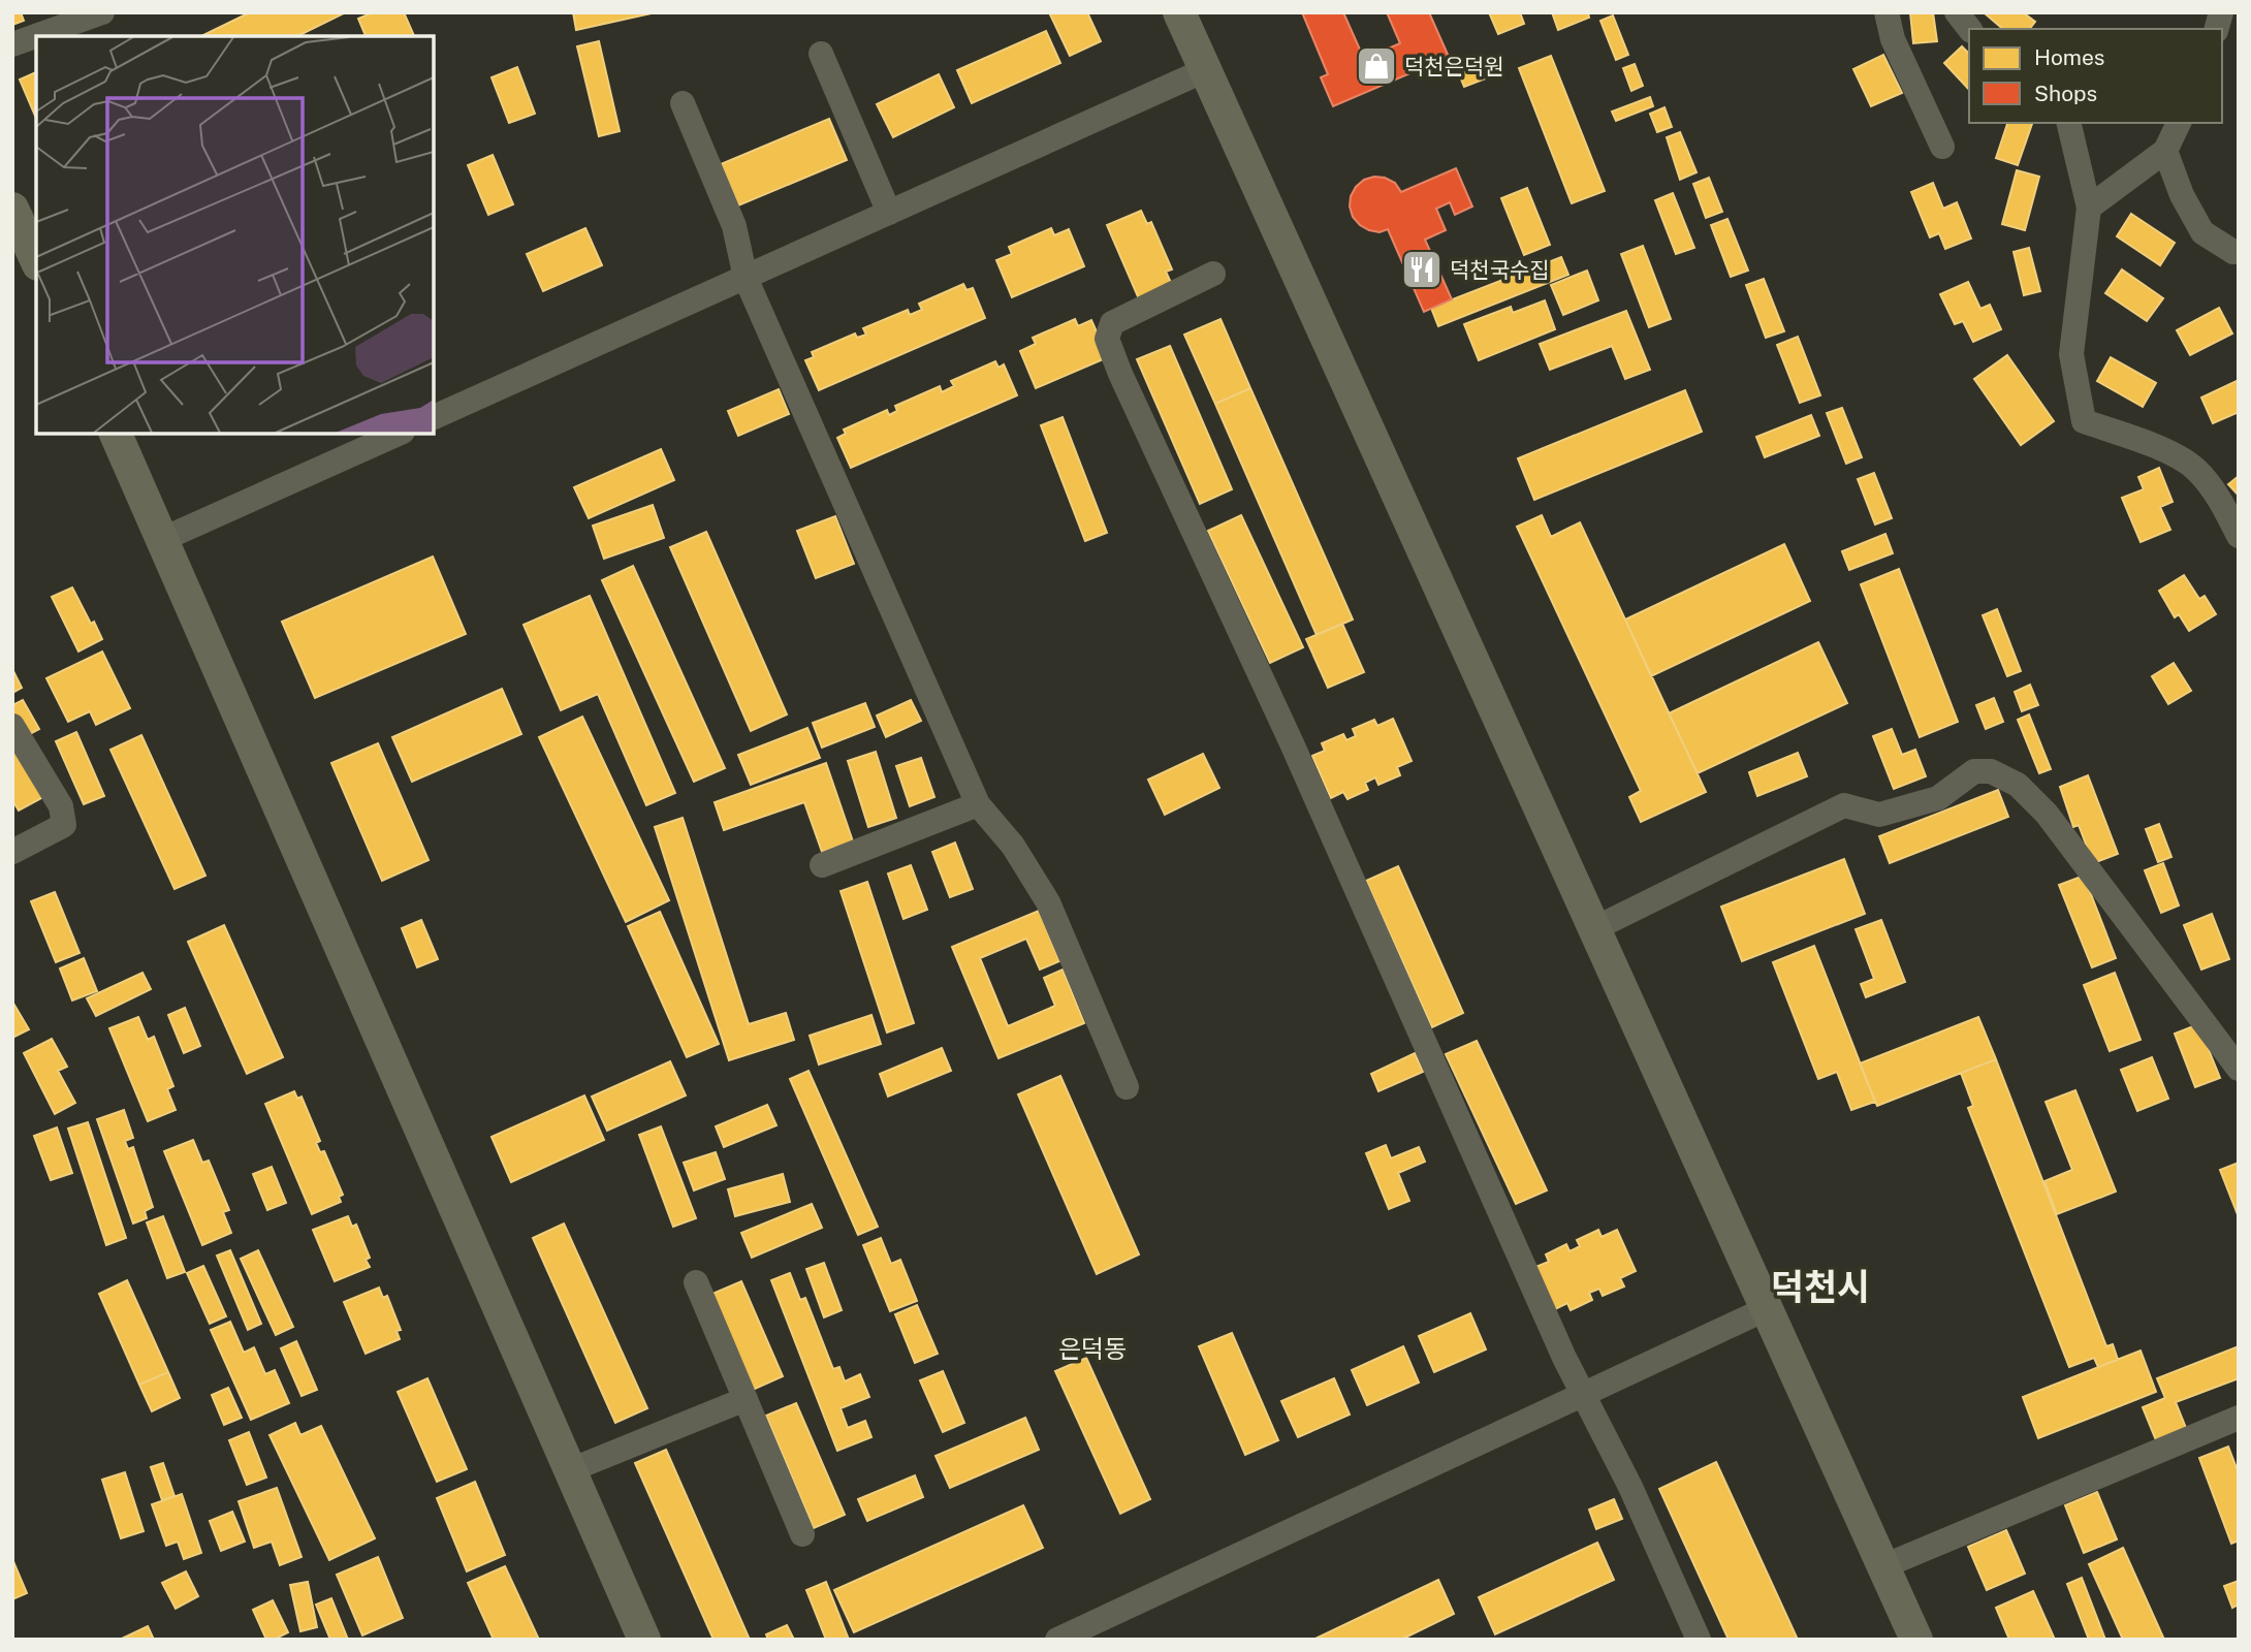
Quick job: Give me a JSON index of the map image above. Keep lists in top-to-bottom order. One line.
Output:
{"districts":["덕천시","은덕동"],"places":{"shop":["덕천은덕원"],"restaurant":["덕천국수집"]},"legend":["Homes","Shops"]}
